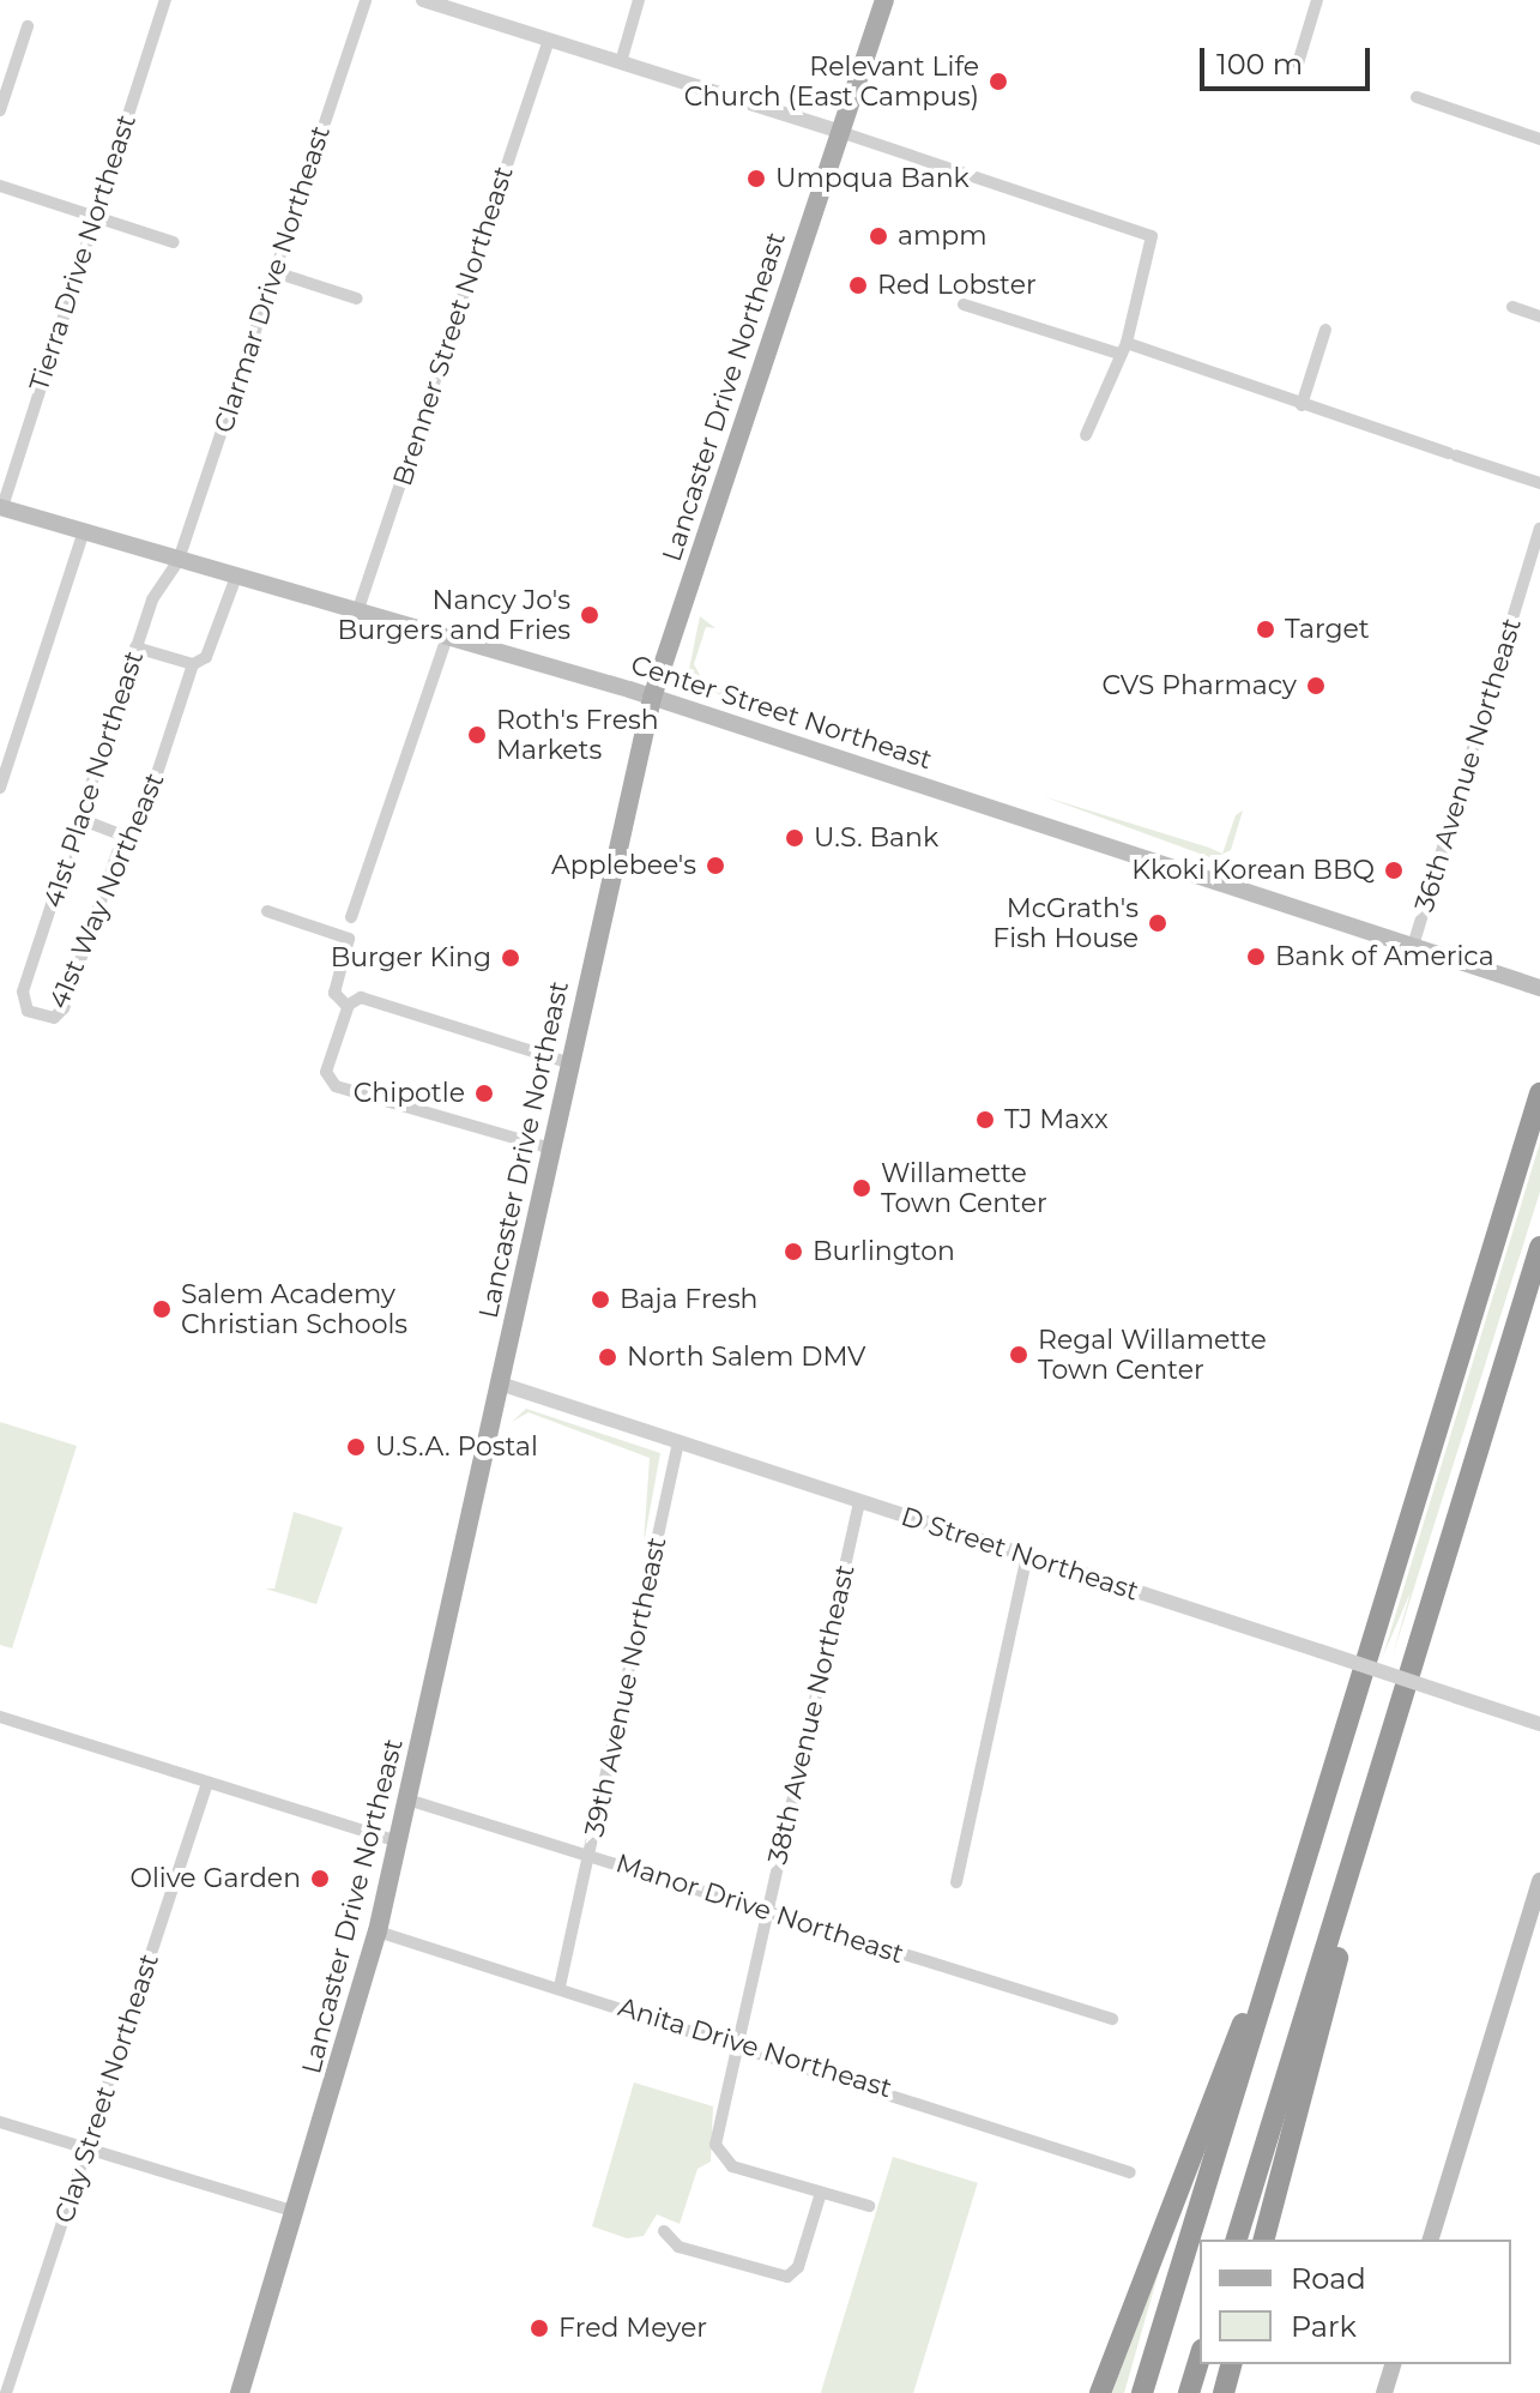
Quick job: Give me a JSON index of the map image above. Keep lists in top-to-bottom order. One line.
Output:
{"streets":{"main road":["Lancaster Drive Northeast","Center Street Northeast"],"street":["Tierra Drive Northeast","Clarmar Drive Northeast","Brenner Street Northeast","36th Avenue Northeast","41st Place Northeast","41st Way Northeast","D Street Northeast","39th Avenue Northeast","38th Avenue Northeast","Manor Drive Northeast","Anita Drive Northeast","Clay Street Northeast"]},"crossings":[["Tierra Drive Northeast","Center Street Northeast"],["Clarmar Drive Northeast","Center Street Northeast"],["Clarmar Drive Northeast","41st Place Northeast"],["Brenner Street Northeast","Center Street Northeast"],["Lancaster Drive Northeast","Center Street Northeast"],["Lancaster Drive Northeast","D Street Northeast"],["Lancaster Drive Northeast","Manor Drive Northeast"],["Lancaster Drive Northeast","Anita Drive Northeast"],["Center Street Northeast","36th Avenue Northeast"],["Center Street Northeast","41st Place Northeast"],["Center Street Northeast","41st Way Northeast"],["41st Place Northeast","41st Way Northeast"],["D Street Northeast","39th Avenue Northeast"],["D Street Northeast","38th Avenue Northeast"],["39th Avenue Northeast","Manor Drive Northeast"],["39th Avenue Northeast","Anita Drive Northeast"],["38th Avenue Northeast","Manor Drive Northeast"],["38th Avenue Northeast","Anita Drive Northeast"]],"places":["Relevant Life Church (East Campus)","Umpqua Bank","ampm","Red Lobster","Nancy Jo's Burgers and Fries","Target","CVS Pharmacy","Roth's Fresh Markets","U.S. Bank","Applebee's","Kkoki Korean BBQ","McGrath's Fish House","Bank of America","Burger King","Chipotle","TJ Maxx","Willamette Town Center","Burlington","Baja Fresh","Salem Academy Christian Schools","Regal Willamette Town Center","North Salem DMV","U.S.A. Postal","Olive Garden","Fred Meyer"],"legend":["Road","Park"],"scale_bar":"100 m"}
